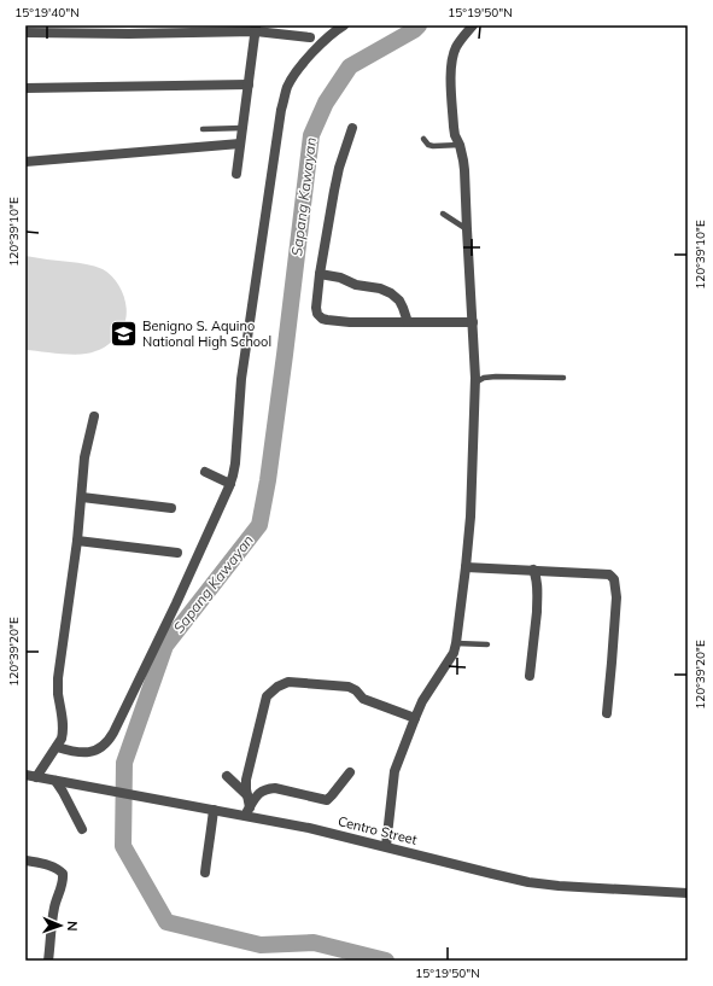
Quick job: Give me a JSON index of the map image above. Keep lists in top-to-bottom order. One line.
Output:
{"streets":{"street":["Centro Street"]},"water":["Sapang Kawayan"],"places":{"school or university":["Benigno S. Aquino National High School"]},"north":"right","coordinates":["15°19'40\"N","15°19'50\"N","120°39'10\"E","120°39'20\"E"]}
